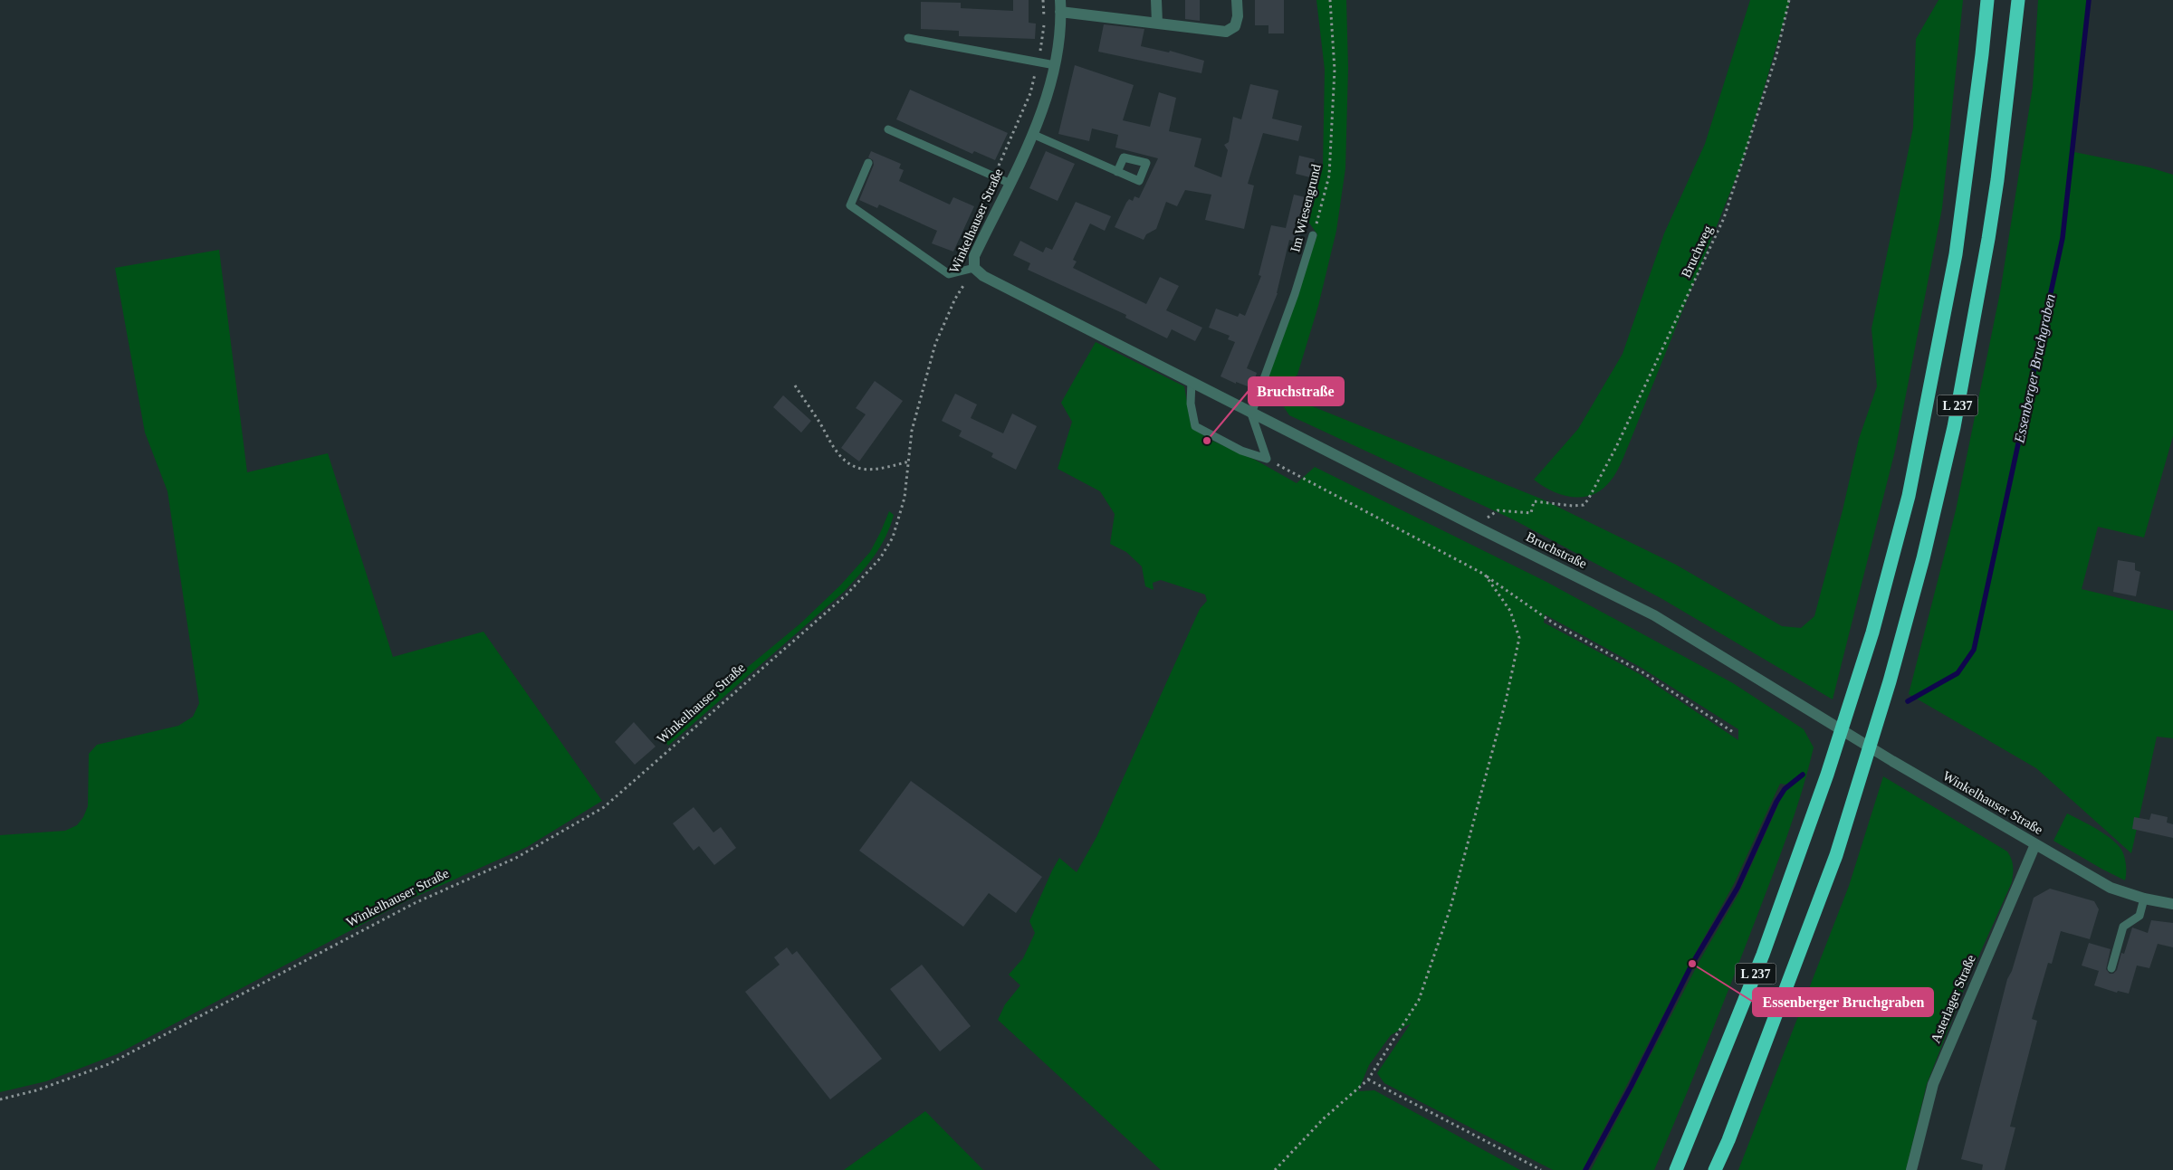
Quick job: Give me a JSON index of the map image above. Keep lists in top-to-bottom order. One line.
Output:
{"streets":{"highway":["L 237"],"street":["Winkelhauser Straße","Bruchstraße","Asterlager Straße"],"lane":["Im Wiesengrund"],"path":["Bruchweg"]},"crossings":[["Im Wiesengrund","Bruchstraße"],["Winkelhauser Straße","Bruchstraße"],["Winkelhauser Straße","Asterlager Straße"],["Bruchweg","Bruchstraße"]],"water":["Essenberger Bruchgraben"],"places":["Bruchstraße","Essenberger Bruchgraben"]}
